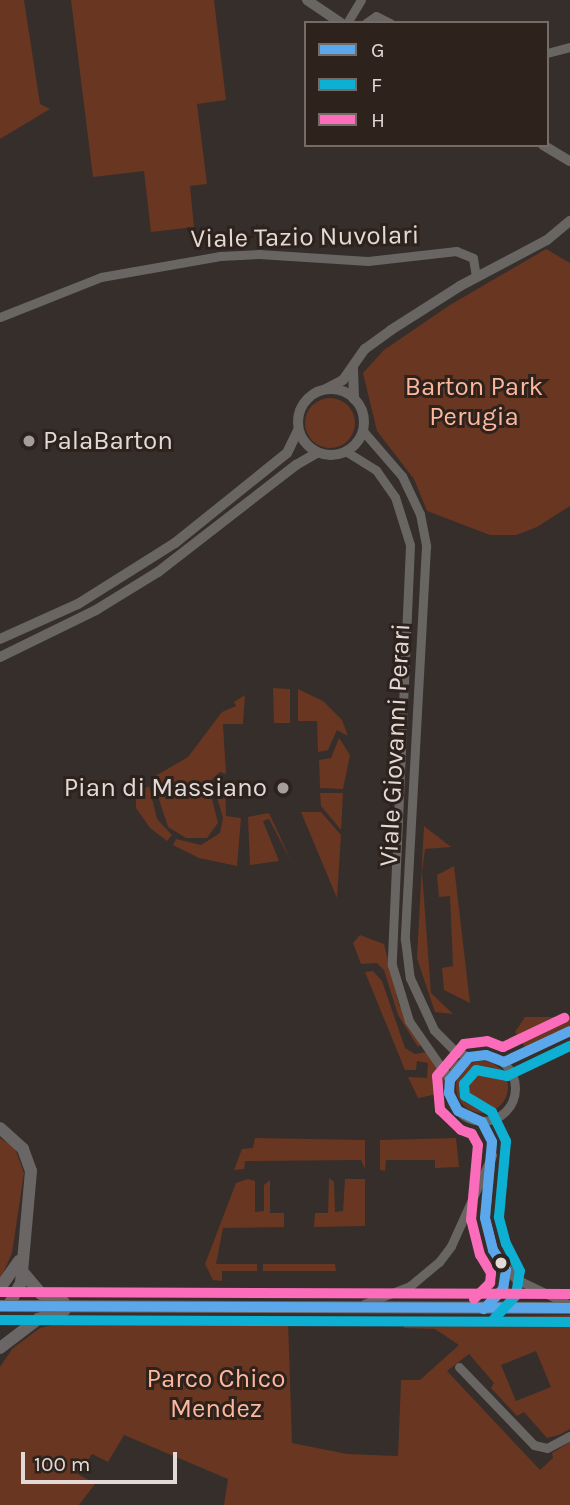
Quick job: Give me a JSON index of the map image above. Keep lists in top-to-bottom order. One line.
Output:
{"streets":{"street":["Viale Tazio Nuvolari","Viale Giovanni Perari"]},"parks":["Barton Park Perugia","Parco Chico Mendez"],"places":["PalaBarton","Pian di Massiano"],"lines":["transit line H","transit line G","transit line F"],"legend":["G","F","H"],"scale_bar":"100 m"}
